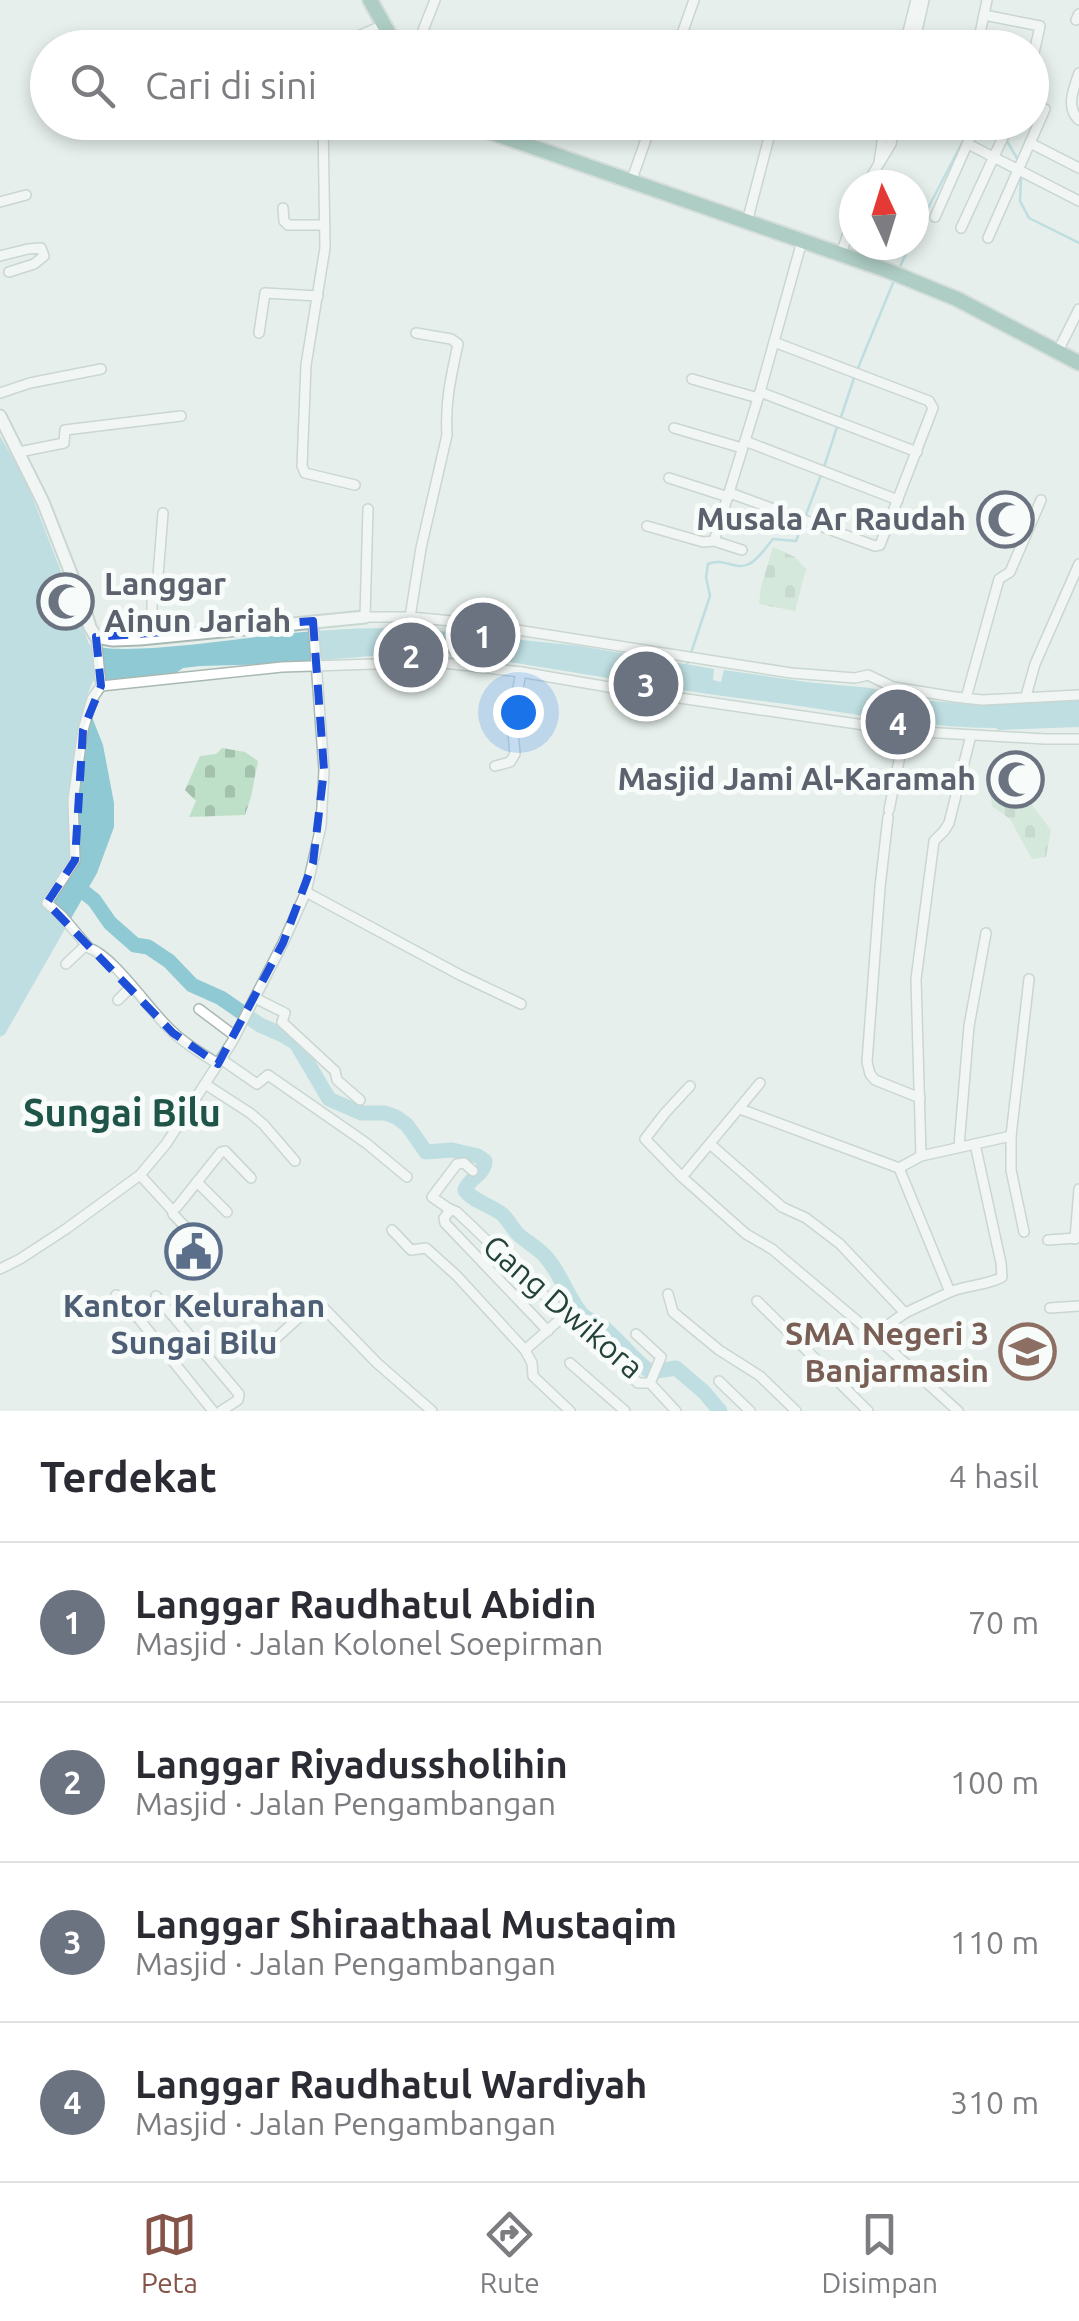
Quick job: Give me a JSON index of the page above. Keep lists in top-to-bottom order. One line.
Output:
{"streets":{"street":["Gang Dwikora"]},"districts":["Sungai Bilu"],"places":{"mosque":["Musala Ar Raudah","Langgar Ainun Jariah","Masjid Jami Al-Karamah"],"public building":["Kantor Kelurahan Sungai Bilu"],"school or university":["SMA Negeri 3 Banjarmasin"]},"north":"top","page":{"search":"Cari di sini","pins":["1","2","3","4"],"heading":["Terdekat","4 hasil"],"list":[{"mark":"1","name":"Langgar Raudhatul Abidin","note":"Masjid · Jalan Kolonel Soepirman","value":"70 m"},{"mark":"2","name":"Langgar Riyadussholihin","note":"Masjid · Jalan Pengambangan","value":"100 m"},{"mark":"3","name":"Langgar Shiraathaal Mustaqim","note":"Masjid · Jalan Pengambangan","value":"110 m"},{"mark":"4","name":"Langgar Raudhatul Wardiyah","note":"Masjid · Jalan Pengambangan","value":"310 m"}],"nav":["Peta","Rute","Disimpan"]}}
